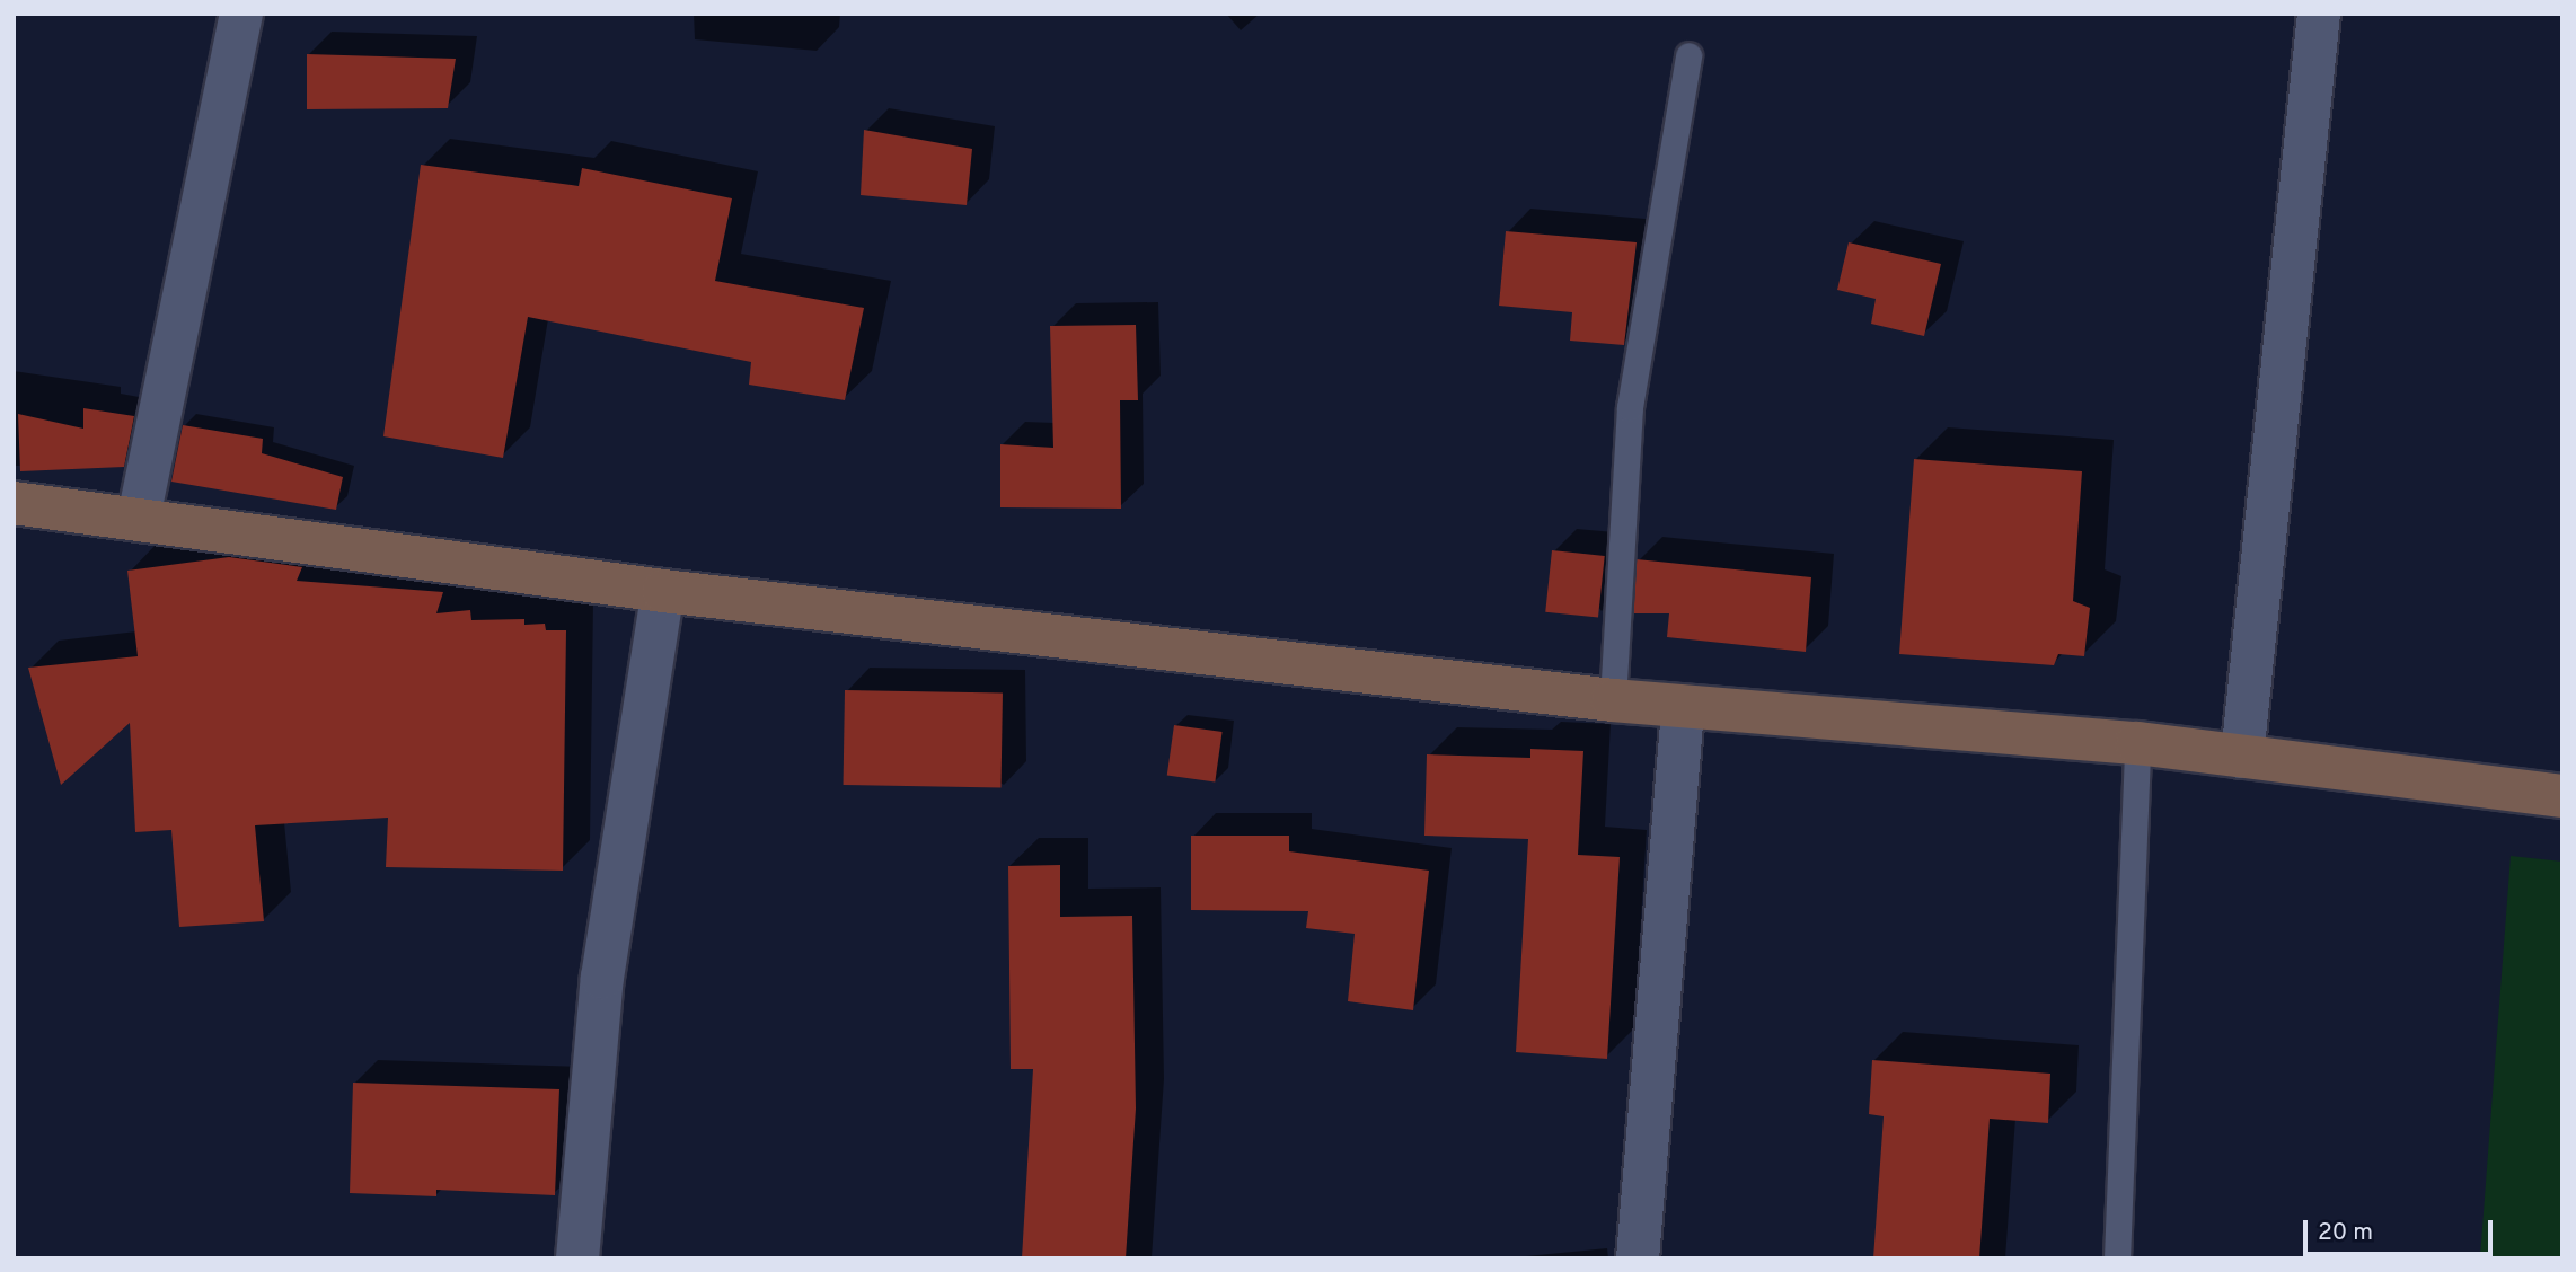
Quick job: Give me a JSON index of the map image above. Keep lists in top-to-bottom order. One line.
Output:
{"scale_bar":"20 m"}
